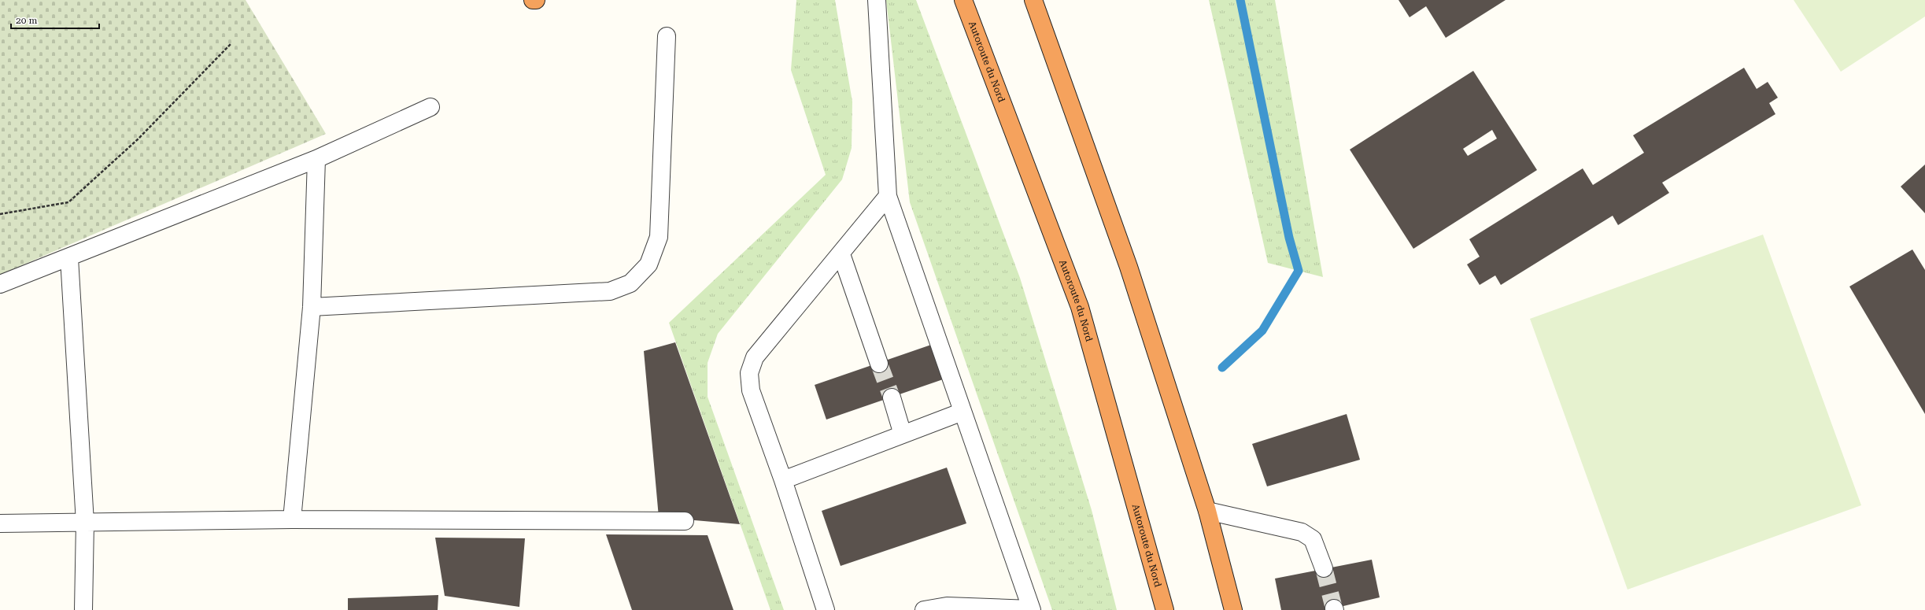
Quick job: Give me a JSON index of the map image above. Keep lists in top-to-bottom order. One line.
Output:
{"streets":{"highway":["Autoroute du Nord"]},"scale_bar":"20 m"}
